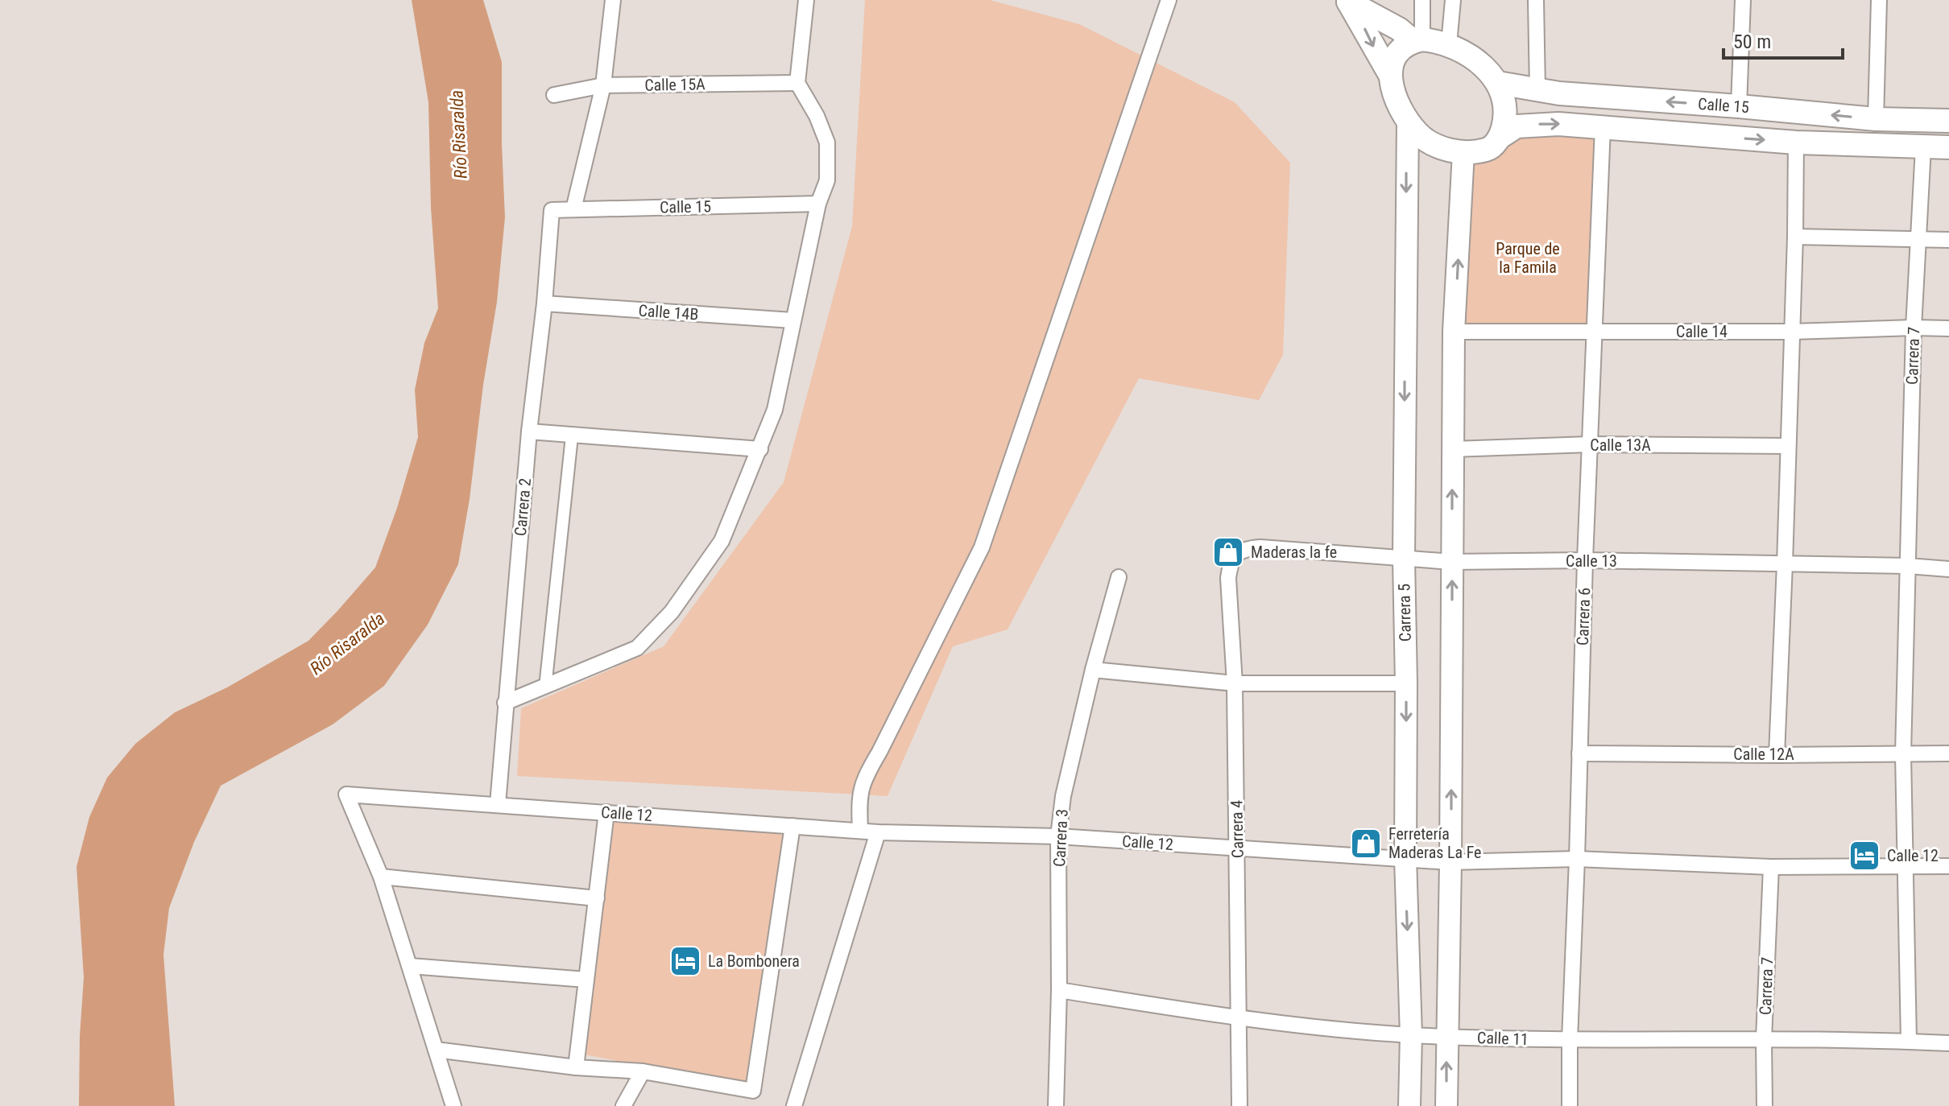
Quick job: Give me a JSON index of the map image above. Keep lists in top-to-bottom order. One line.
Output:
{"streets":{"main road":["Calle 15","Carrera 5"],"street":["Calle 15A","Calle 14B","Calle 14","Carrera 7","Calle 13A","Carrera 2","Calle 13","Carrera 6","Calle 12A","Calle 12","Carrera 4","Carrera 3","Calle 11"]},"crossings":[["Calle 15","Carrera 7"],["Calle 15","Carrera 2"],["Calle 15","Carrera 5"],["Calle 15","Carrera 6"],["Calle 14B","Carrera 2"],["Calle 14","Carrera 7"],["Calle 14","Carrera 6"],["Carrera 7","Calle 13"],["Carrera 7","Calle 12A"],["Carrera 7","Calle 12"],["Carrera 7","Calle 11"],["Calle 13A","Carrera 6"],["Carrera 2","Calle 12"],["Calle 13","Carrera 5"],["Calle 13","Carrera 6"],["Calle 13","Carrera 4"],["Carrera 5","Calle 12"],["Carrera 5","Calle 11"],["Carrera 6","Calle 12A"],["Carrera 6","Calle 12"],["Carrera 6","Calle 11"],["Calle 12","Carrera 4"],["Calle 12","Carrera 3"],["Carrera 4","Calle 11"],["Carrera 3","Calle 11"]],"water":["Río Risaralda"],"parks":["Parque de la Famila"],"places":{"shop":["Maderas la fe","Ferretería Maderas La Fe"],"hotel":["Calle 12","La Bombonera"]},"scale_bar":"50 m"}
